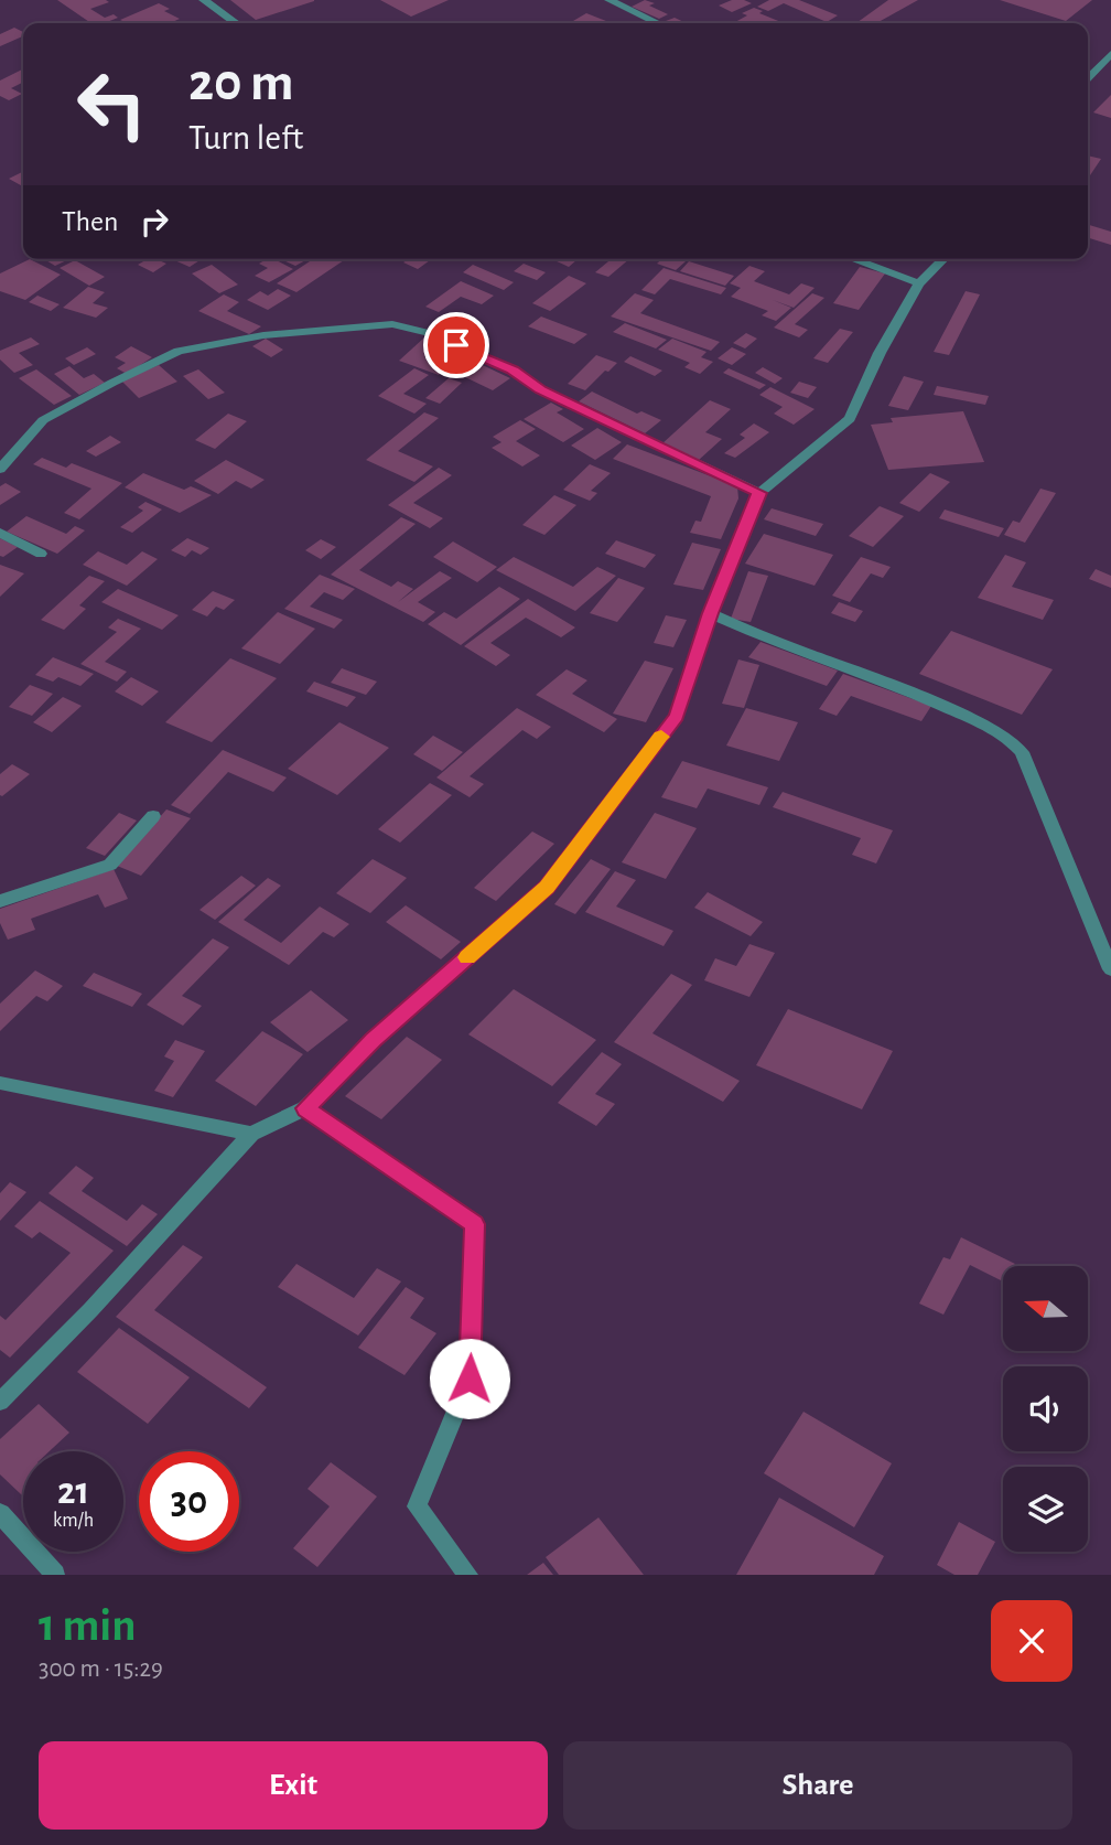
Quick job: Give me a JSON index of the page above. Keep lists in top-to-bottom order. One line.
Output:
{"north":"left","page":{"turn":["20 m","Turn left"],"then":"Then","speed":"21 km/h","limit":"30","heading":["1 min","300 m · 15:29"],"buttons":["Exit","Share"]}}
